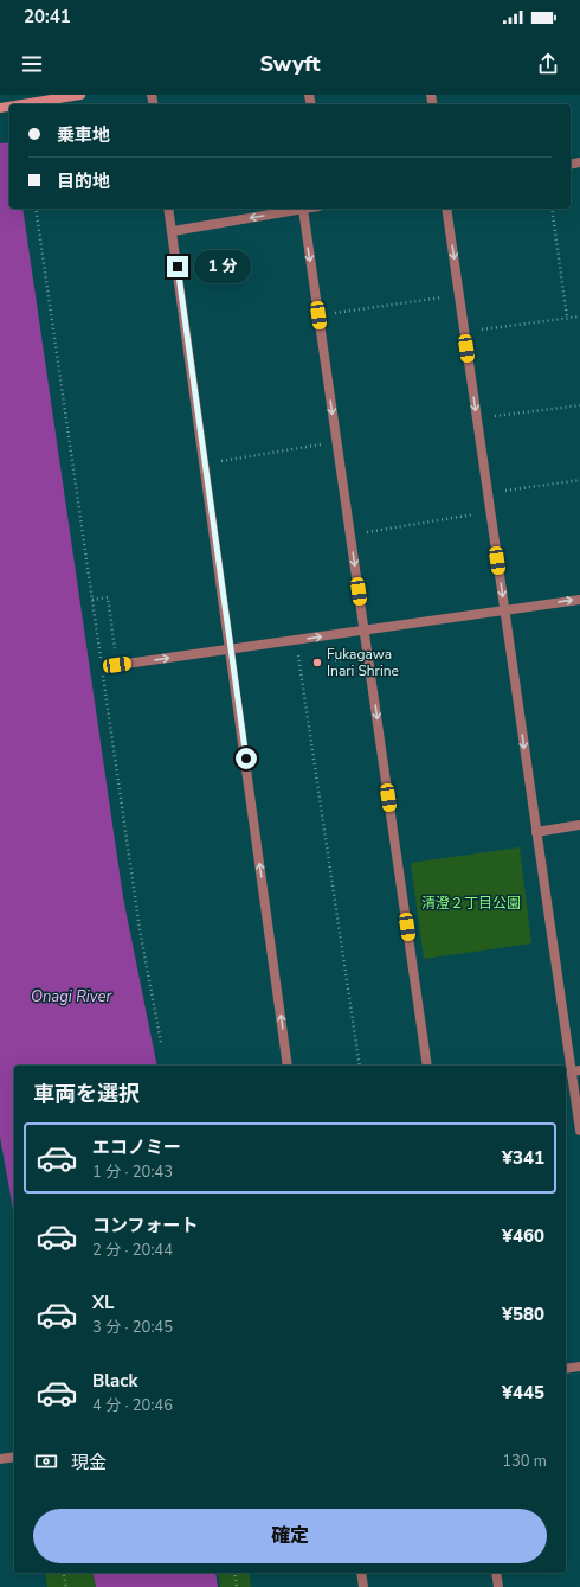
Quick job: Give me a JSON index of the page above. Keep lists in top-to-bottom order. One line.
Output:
{"water":["Onagi River"],"parks":["清澄２丁目公園"],"places":["Fukagawa Inari Shrine"],"page":{"status":"20:41","header":"Swyft","banner":["乗車地","目的地"],"bubble":"1 分","heading":"車両を選択","list":[{"name":"エコノミー","note":"1 分 · 20:43","value":"¥341"},{"name":"コンフォート","note":"2 分 · 20:44","value":"¥460"},{"name":"XL","note":"3 分 · 20:45","value":"¥580"},{"name":"Black","note":"4 分 · 20:46","value":"¥445"}],"pay":["現金","130 m"],"buttons":"確定"}}
